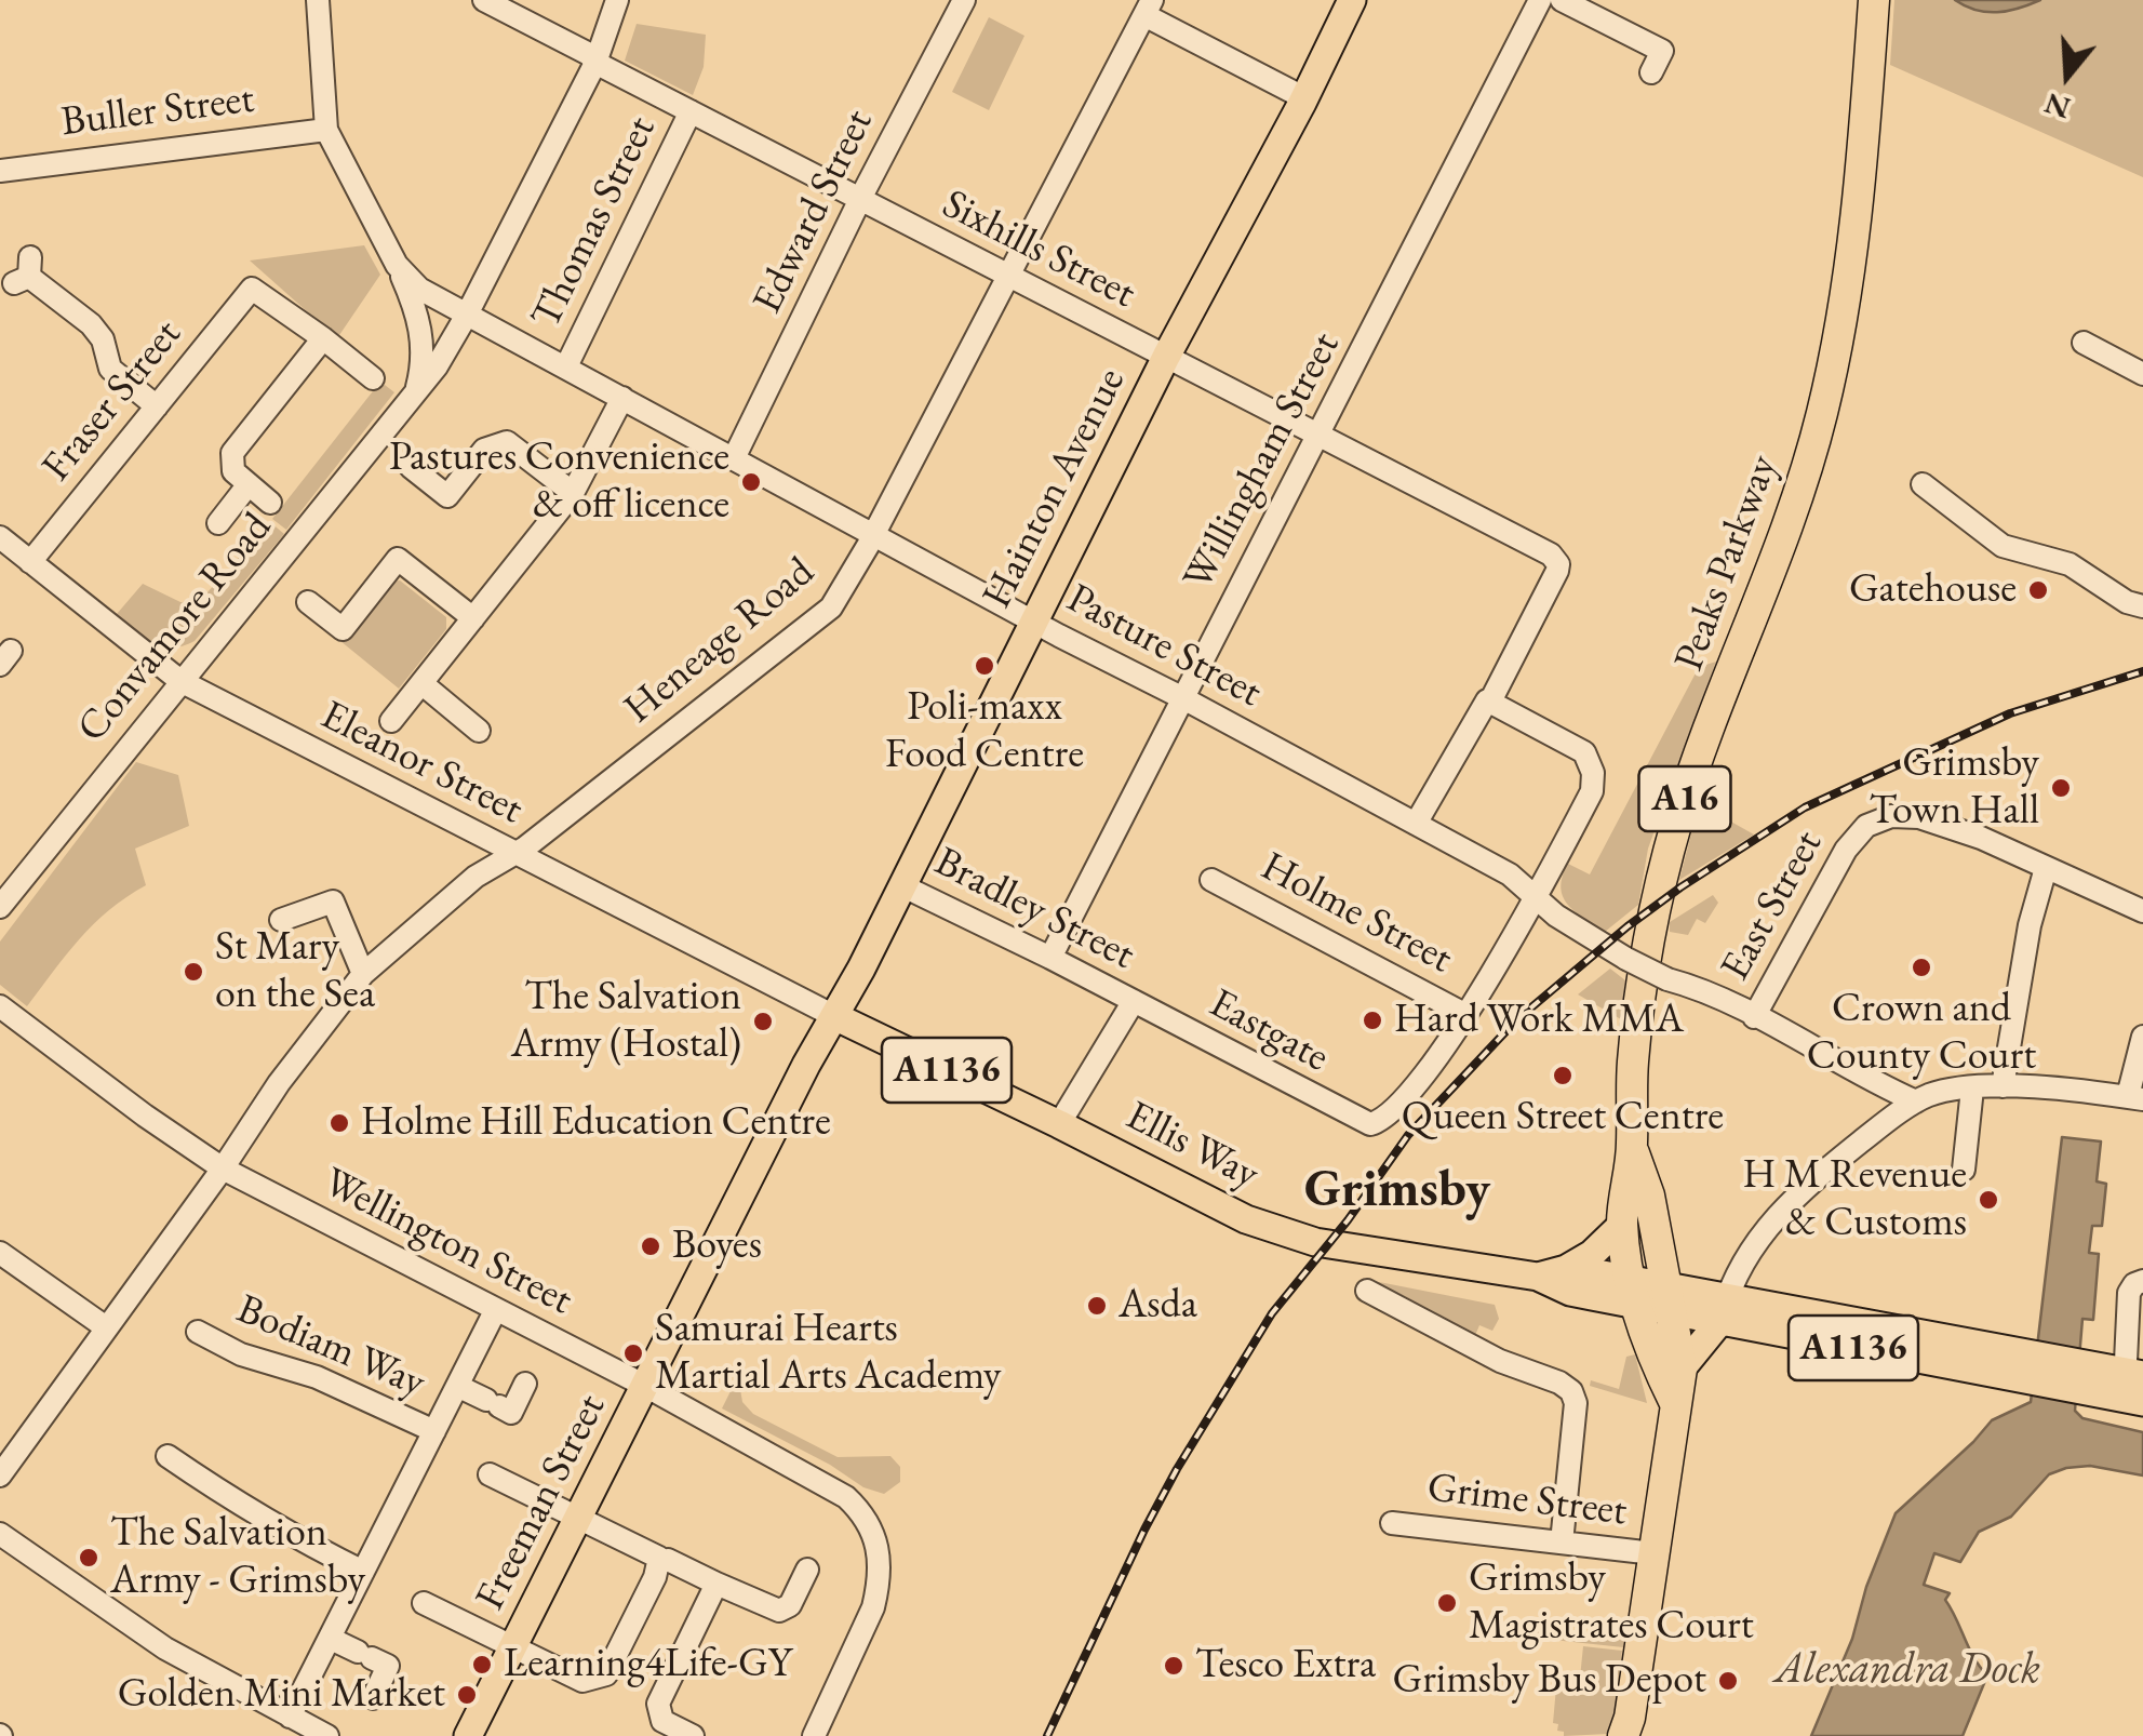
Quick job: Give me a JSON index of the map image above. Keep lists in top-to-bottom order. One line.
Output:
{"streets":{"highway":["Peaks Parkway","A16"],"main road":["Hainton Avenue","A1136","Ellis Way","Freeman Street"],"street":["Buller Street","Edward Street","Thomas Street","Sixhills Street","Fraser Street","Willingham Street","Convamore Road","Heneage Road","Pasture Street","Eleanor Street","East Street","Bradley Street","Holme Street","Eastgate","Wellington Street","Bodiam Way","Grime Street"]},"crossings":[["Buller Street","Pasture Street"],["Edward Street","Sixhills Street"],["Edward Street","Pasture Street"],["Thomas Street","Sixhills Street"],["Thomas Street","Pasture Street"],["Sixhills Street","Willingham Street"],["Sixhills Street","Hainton Avenue"],["Sixhills Street","Convamore Road"],["Sixhills Street","Heneage Road"],["Fraser Street","Eleanor Street"],["Willingham Street","Pasture Street"],["Willingham Street","Bradley Street"],["Hainton Avenue","Pasture Street"],["Hainton Avenue","Eleanor Street"],["Hainton Avenue","Bradley Street"],["Hainton Avenue","Ellis Way"],["Hainton Avenue","Freeman Street"],["Peaks Parkway","A16"],["Peaks Parkway","Ellis Way"],["Convamore Road","Pasture Street"],["Convamore Road","Eleanor Street"],["Heneage Road","Pasture Street"],["Heneage Road","Eleanor Street"],["Heneage Road","Wellington Street"],["Pasture Street","East Street"],["Eleanor Street","Ellis Way"],["Eleanor Street","Freeman Street"],["A16","Ellis Way"],["A16","Grime Street"],["Bradley Street","Eastgate"],["Holme Street","Eastgate"],["A1136","Ellis Way"],["Ellis Way","Freeman Street"],["Wellington Street","Freeman Street"]],"districts":["Grimsby"],"water":["Alexandra Dock"],"places":["Pastures Convenience & off licence","Gatehouse","Poli-maxx Food Centre","Grimsby Town Hall","Crown and County Court","St Mary on the Sea","Hard Work MMA","The Salvation Army (Hostal)","Queen Street Centre","Holme Hill Education Centre","H M Revenue & Customs","Boyes","Asda","Samurai Hearts Martial Arts Academy","The Salvation Army - Grimsby","Grimsby Magistrates Court","Learning4Life-GY","Tesco Extra","Grimsby Bus Depot","Golden Mini Market"],"north":"bottom"}
